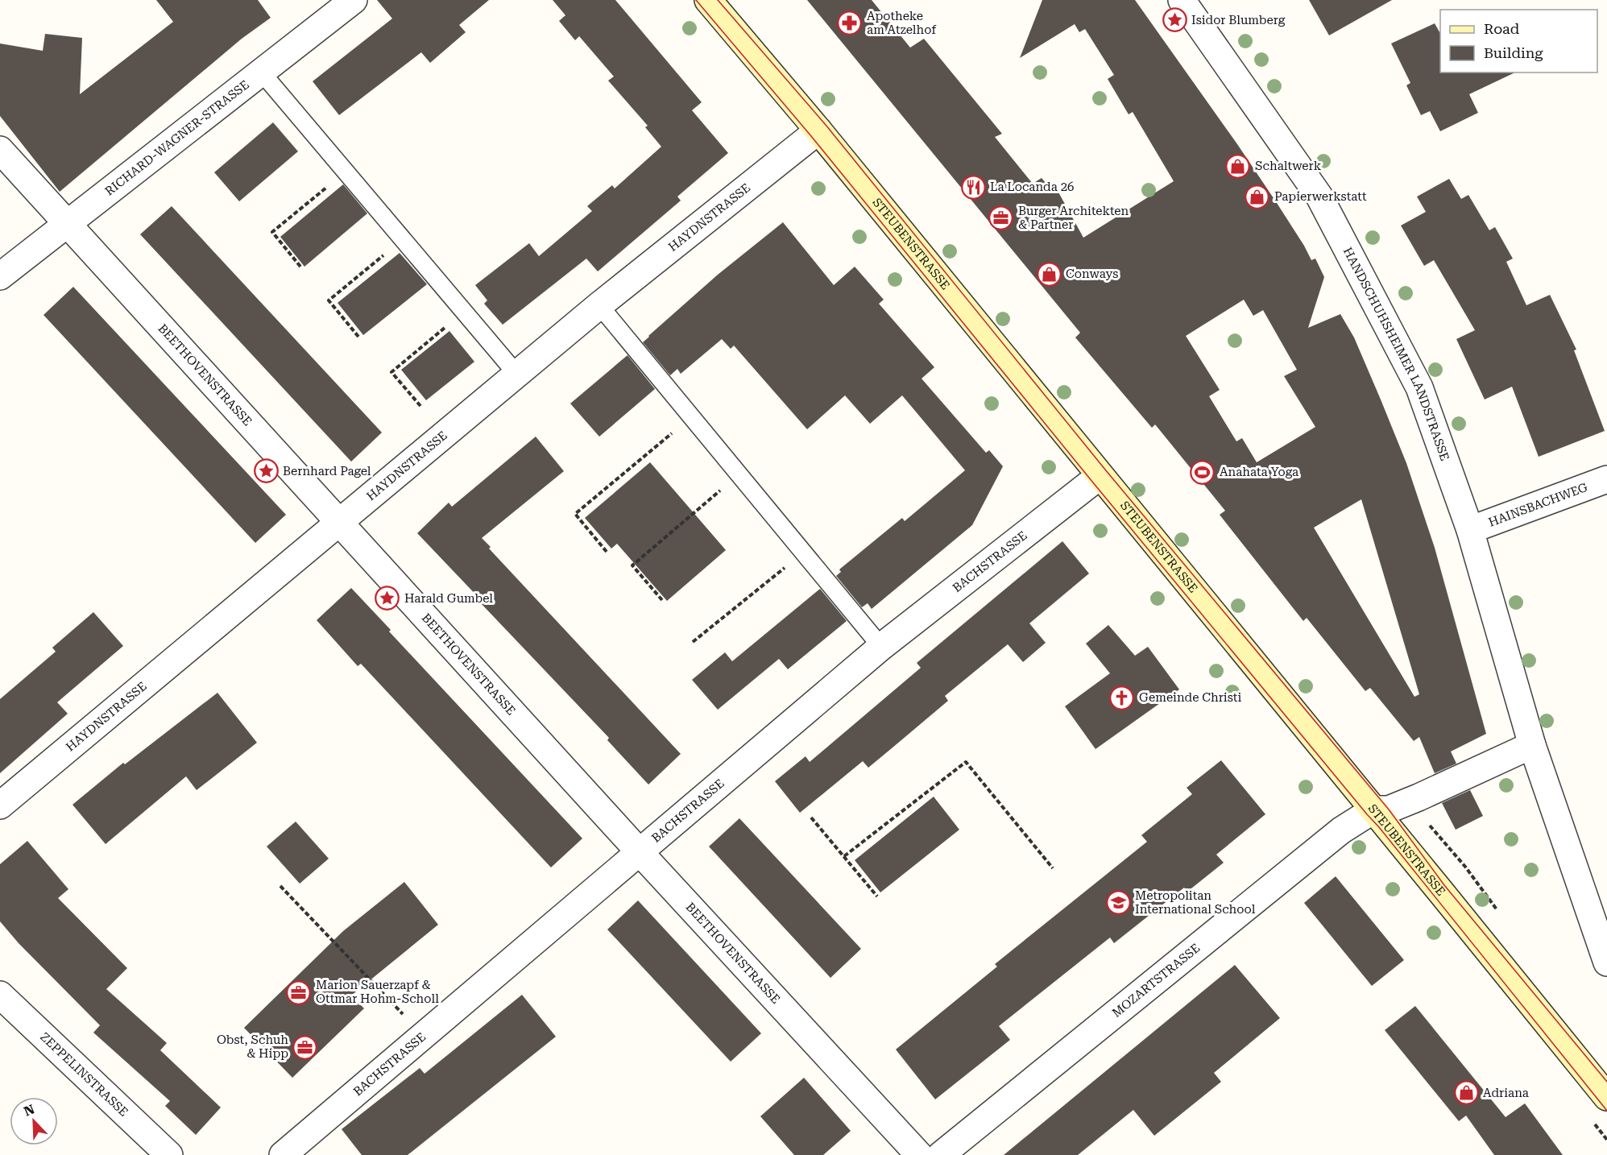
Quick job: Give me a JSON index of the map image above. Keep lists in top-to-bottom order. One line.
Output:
{"streets":{"main road":["STEUBENSTRASSE"],"street":["RICHARD-WAGNER-STRASSE","HAYDNSTRASSE","HANDSCHUHSHEIMER LANDSTRASSE","BEETHOVENSTRASSE","HAINSBACHWEG","BACHSTRASSE","MOZARTSTRASSE","ZEPPELINSTRASSE"]},"crossings":[["RICHARD-WAGNER-STRASSE","BEETHOVENSTRASSE"],["HAYDNSTRASSE","STEUBENSTRASSE"],["HAYDNSTRASSE","BEETHOVENSTRASSE"],["STEUBENSTRASSE","BACHSTRASSE"],["STEUBENSTRASSE","MOZARTSTRASSE"],["HANDSCHUHSHEIMER LANDSTRASSE","HAINSBACHWEG"],["BEETHOVENSTRASSE","BACHSTRASSE"]],"places":{"place":["Isidor Blumberg","Bernhard Pagel","Harald Gumbel"],"pharmacy":["Apotheke am Atzelhof"],"shop":["Schaltwerk","Papierwerkstatt","Conways","Adriana"],"restaurant":["La Locanda 26"],"office":["Burger Architekten & Partner","Marion Sauerzapf & Ottmar Hohm-Scholl","Obst, Schuh & Hipp"],"sports":["Anahata Yoga"],"church":["Gemeinde Christi"],"school or university":["Metropolitan International School"]},"legend":["Road","Building"],"north":"top left"}
